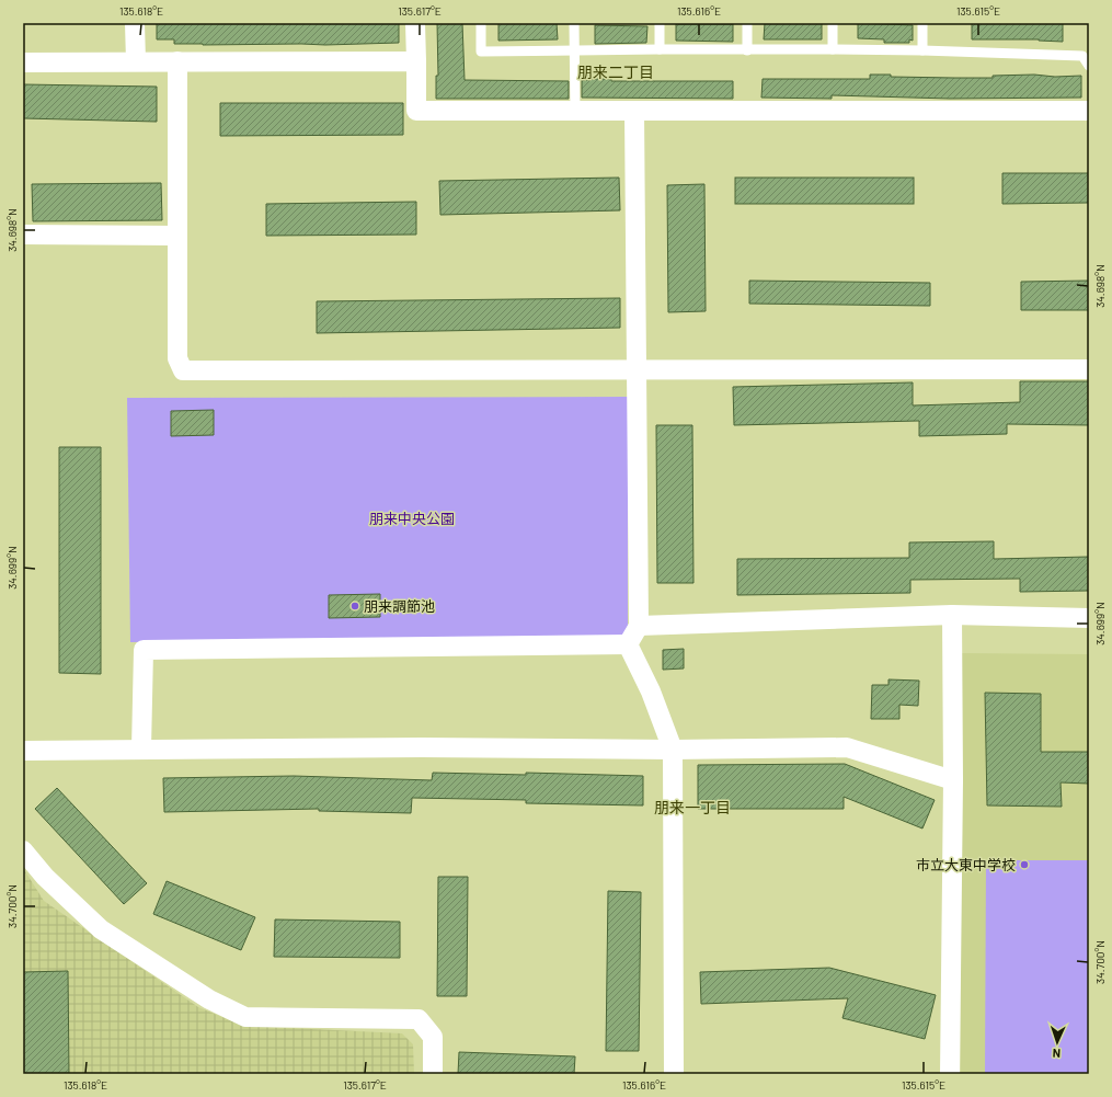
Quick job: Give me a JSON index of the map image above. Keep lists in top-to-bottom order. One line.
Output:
{"districts":["朋来二丁目","朋来一丁目"],"parks":["朋来中央公園"],"places":["朋来調節池","市立大東中学校"],"north":"bottom","coordinates":["135.618°E","135.617°E","135.616°E","135.615°E","34.698°N","34.699°N","34.700°N"]}
